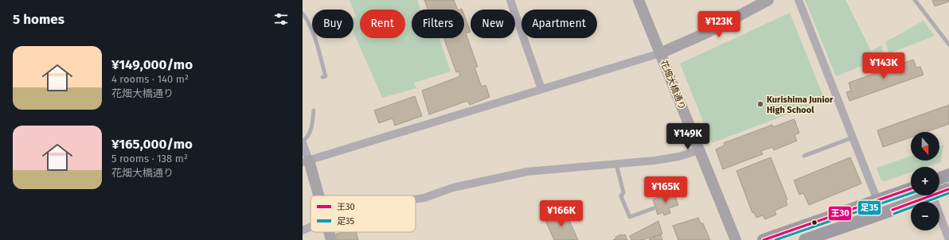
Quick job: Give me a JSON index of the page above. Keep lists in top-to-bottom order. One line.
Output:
{"streets":{"street":["花畑大橋通り"]},"places":["Kurishima Junior High School"],"lines":["transit line 王30","transit line 足35"],"legend":["王30","足35"],"north":"bottom","page":{"heading":"5 homes","chip":["Buy","Rent","Filters","New","Apartment"],"price":["¥123K","¥143K","¥149K","¥165K","¥166K"],"list":[{"name":"¥149,000/mo","note":"4 rooms · 140 m² · 花畑大橋通り"},{"name":"¥165,000/mo","note":"5 rooms · 138 m² · 花畑大橋通り"}],"map_buttons":["+","−"]}}
